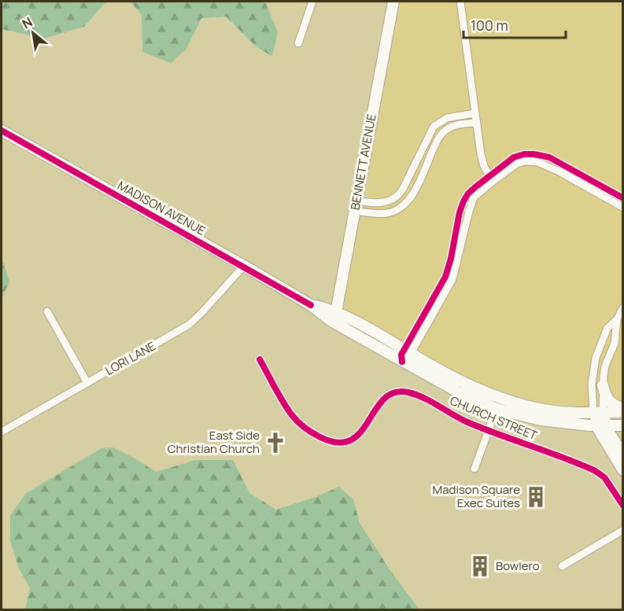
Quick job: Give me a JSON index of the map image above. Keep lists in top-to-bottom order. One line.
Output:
{"streets":{"main road":["BENNETT AVENUE","MADISON AVENUE"],"street":["LORI LANE","CHURCH STREET"]},"crossings":[["BENNETT AVENUE","MADISON AVENUE"],["MADISON AVENUE","LORI LANE"]],"places":{"church":["East Side Christian Church"],"building":["Madison Square Exec Suites","Bowlero"]},"scale_bar":"100 m","north":"top left"}
